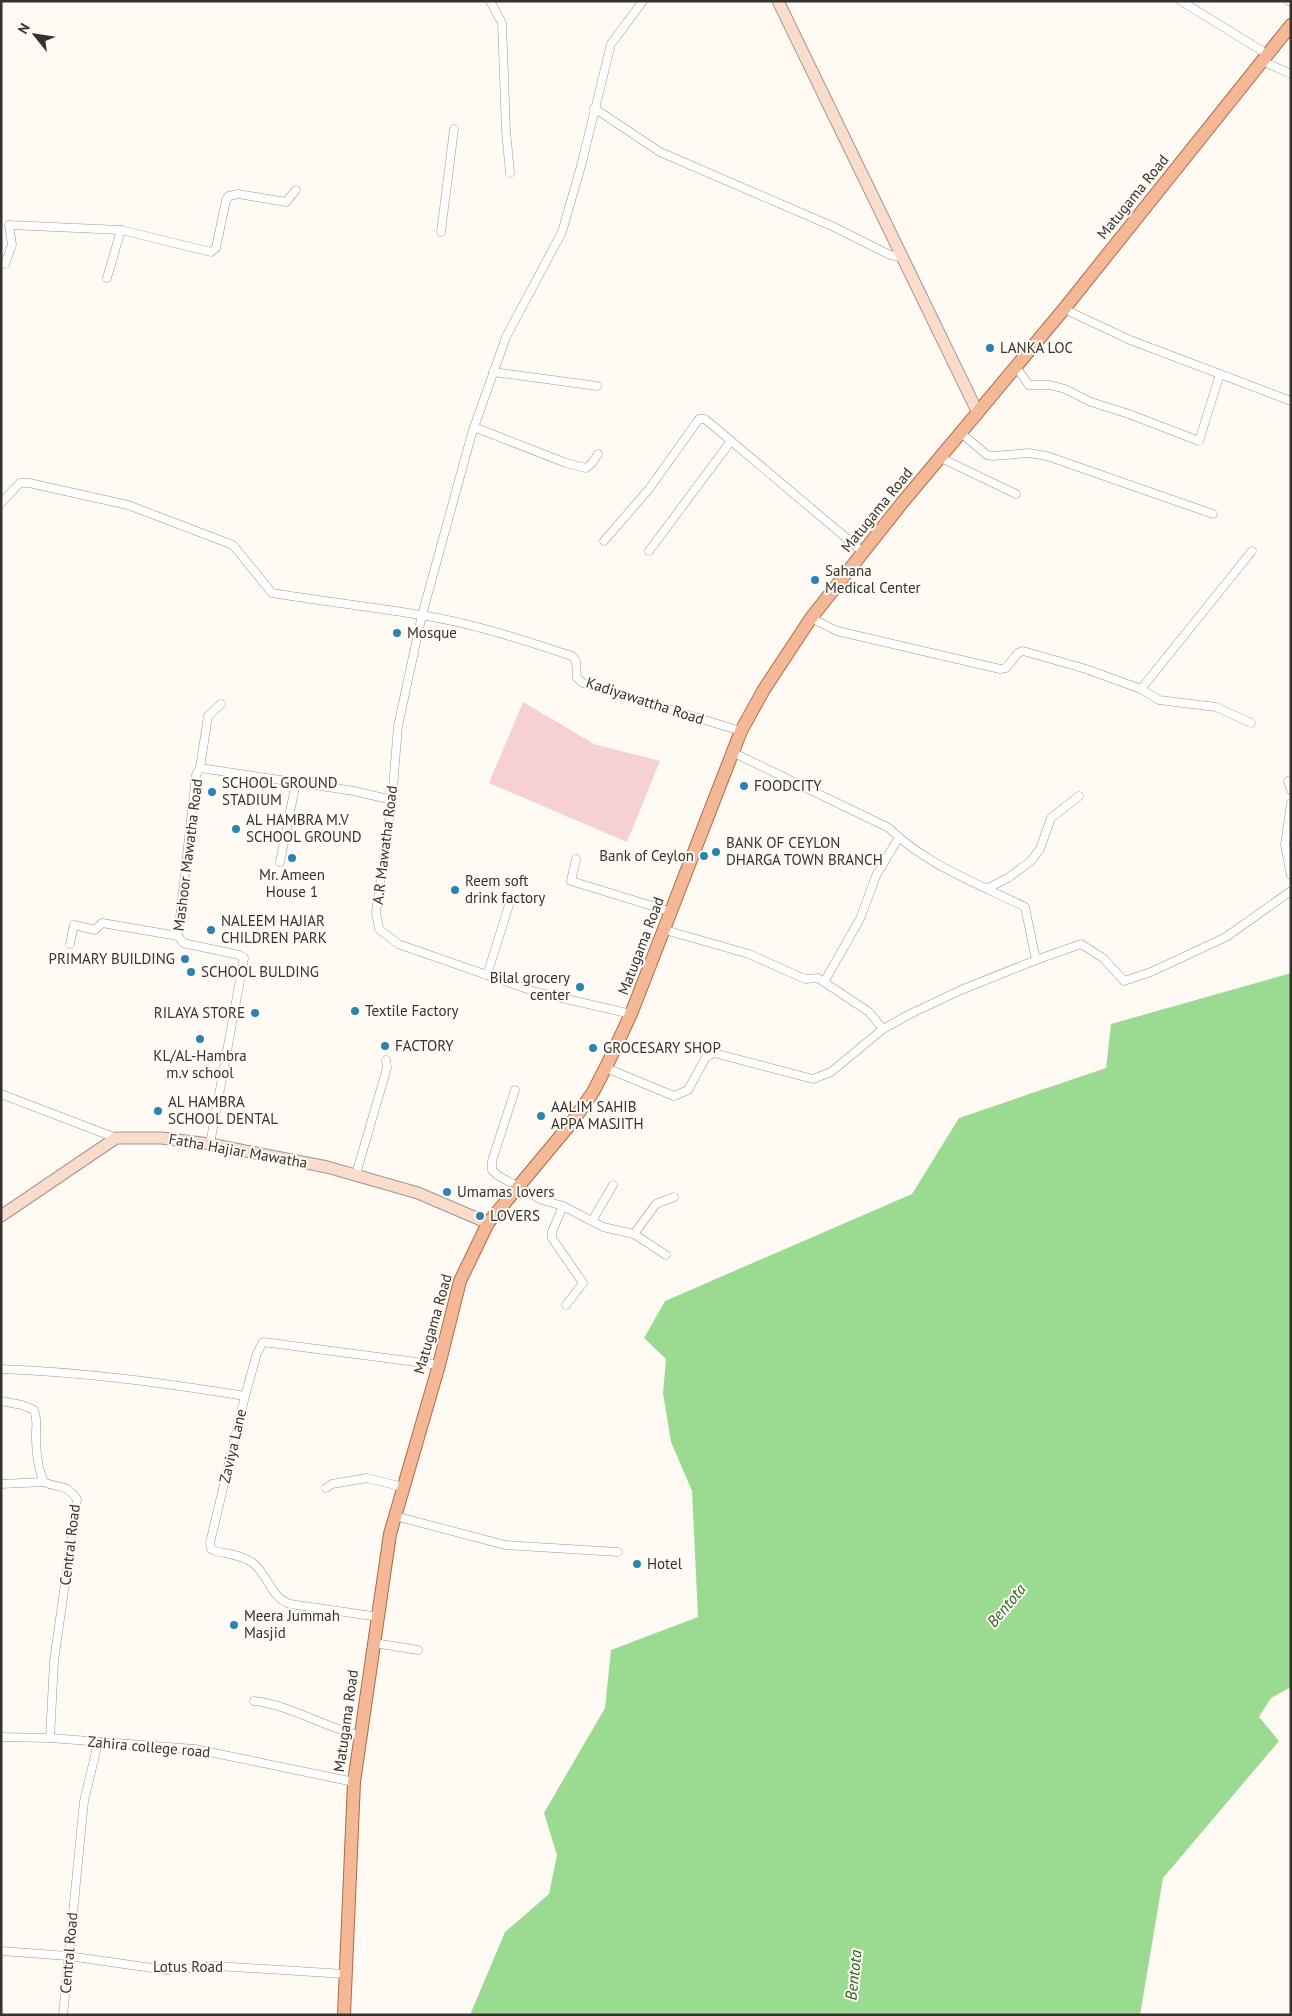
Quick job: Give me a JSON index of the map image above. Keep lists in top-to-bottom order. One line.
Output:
{"streets":{"main road":["Matugama Road"],"street":["Kadiyawattha Road","A.R Mawatha Road","Mashoor Mawatha Road","Fatha Hajiar Mawatha","Zaviya Lane","Central Road","Zahira college road","Lotus Road"]},"crossings":[["Matugama Road","Kadiyawattha Road"],["Matugama Road","A.R Mawatha Road"],["Matugama Road","Fatha Hajiar Mawatha"],["Matugama Road","Zaviya Lane"],["Matugama Road","Zahira college road"],["Matugama Road","Lotus Road"],["Kadiyawattha Road","A.R Mawatha Road"],["A.R Mawatha Road","Mashoor Mawatha Road"],["Mashoor Mawatha Road","Fatha Hajiar Mawatha"],["Central Road","Zahira college road"],["Central Road","Lotus Road"]],"water":["Bentota"],"places":["LANKA LOC","Sahana Medical Center","Mosque","FOODCITY","SCHOOL GROUND STADIUM","AL HAMBRA M.V SCHOOL GROUND","BANK OF CEYLON DHARGA TOWN BRANCH","Bank of Ceylon","Mr. Ameen House 1","Reem soft drink factory","NALEEM HAJIAR CHILDREN PARK","PRIMARY BUILDING","SCHOOL BULDING","Bilal grocery center","Textile Factory","RILAYA STORE","KL/AL-Hambra m.v school","FACTORY","GROCESARY SHOP","AL HAMBRA SCHOOL DENTAL","AALIM SAHIB APPA MASJITH","Umamas lovers","LOVERS","Hotel","Meera Jummah Masjid"],"north":"top left"}
